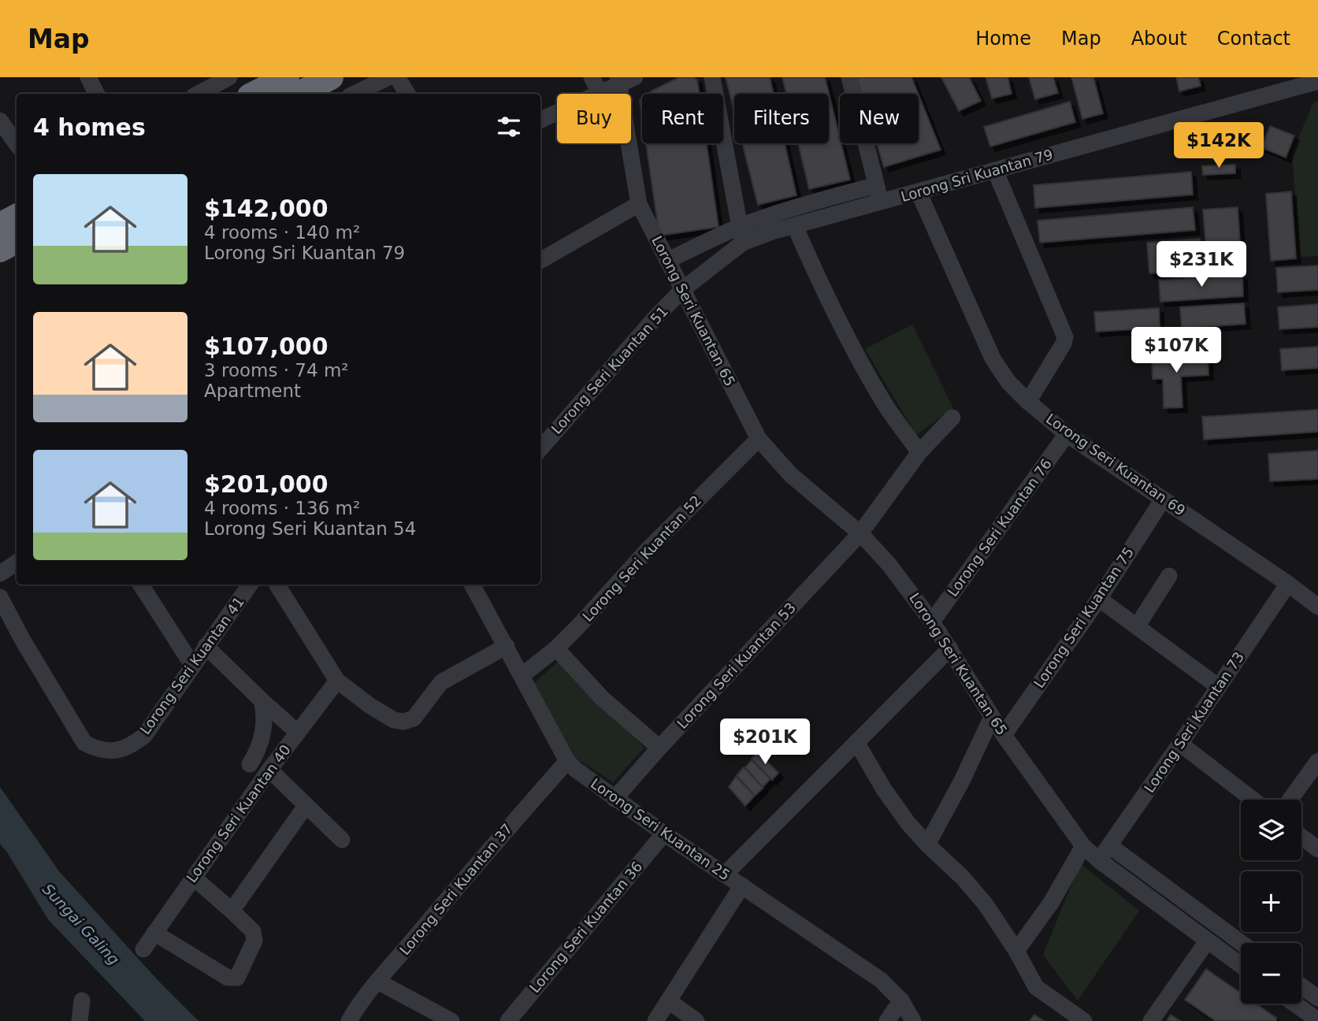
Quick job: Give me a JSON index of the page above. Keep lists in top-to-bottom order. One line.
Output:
{"streets":{"street":["Lorong Sri Kuantan 79","Lorong Seri Kuantan 65","Lorong Seri Kuantan 51","Lorong Seri Kuantan 69","Lorong Seri Kuantan 76","Lorong Seri Kuantan 52","Lorong Seri Kuantan 75","Lorong Seri Kuantan 41","Lorong Seri Kuantan 53","Lorong Seri Kuantan 73","Lorong Seri Kuantan 40","Lorong Seri Kuantan 25","Lorong Seri Kuantan 37","Lorong Seri Kuantan 36"]},"crossings":[["Lorong Sri Kuantan 79","Lorong Seri Kuantan 51"],["Lorong Sri Kuantan 79","Lorong Seri Kuantan 69"],["Lorong Seri Kuantan 65","Lorong Seri Kuantan 51"],["Lorong Seri Kuantan 65","Lorong Seri Kuantan 76"],["Lorong Seri Kuantan 65","Lorong Seri Kuantan 52"],["Lorong Seri Kuantan 65","Lorong Seri Kuantan 75"],["Lorong Seri Kuantan 65","Lorong Seri Kuantan 53"],["Lorong Seri Kuantan 65","Lorong Seri Kuantan 73"],["Lorong Seri Kuantan 69","Lorong Seri Kuantan 76"],["Lorong Seri Kuantan 69","Lorong Seri Kuantan 75"],["Lorong Seri Kuantan 69","Lorong Seri Kuantan 73"],["Lorong Seri Kuantan 52","Lorong Seri Kuantan 25"],["Lorong Seri Kuantan 53","Lorong Seri Kuantan 25"],["Lorong Seri Kuantan 25","Lorong Seri Kuantan 37"],["Lorong Seri Kuantan 25","Lorong Seri Kuantan 36"]],"water":["Sungai Galing"],"page":{"header":"Map","nav":["Home","Map","About","Contact"],"chip":["Buy","Rent","Filters","New"],"heading":"4 homes","price":["$142K","$231K","$107K","$201K"],"list":[{"name":"$142,000","note":"4 rooms · 140 m² · Lorong Sri Kuantan 79"},{"name":"$107,000","note":"3 rooms · 74 m² · Apartment"},{"name":"$201,000","note":"4 rooms · 136 m² · Lorong Seri Kuantan 54"}],"map_buttons":["+","−"]}}
